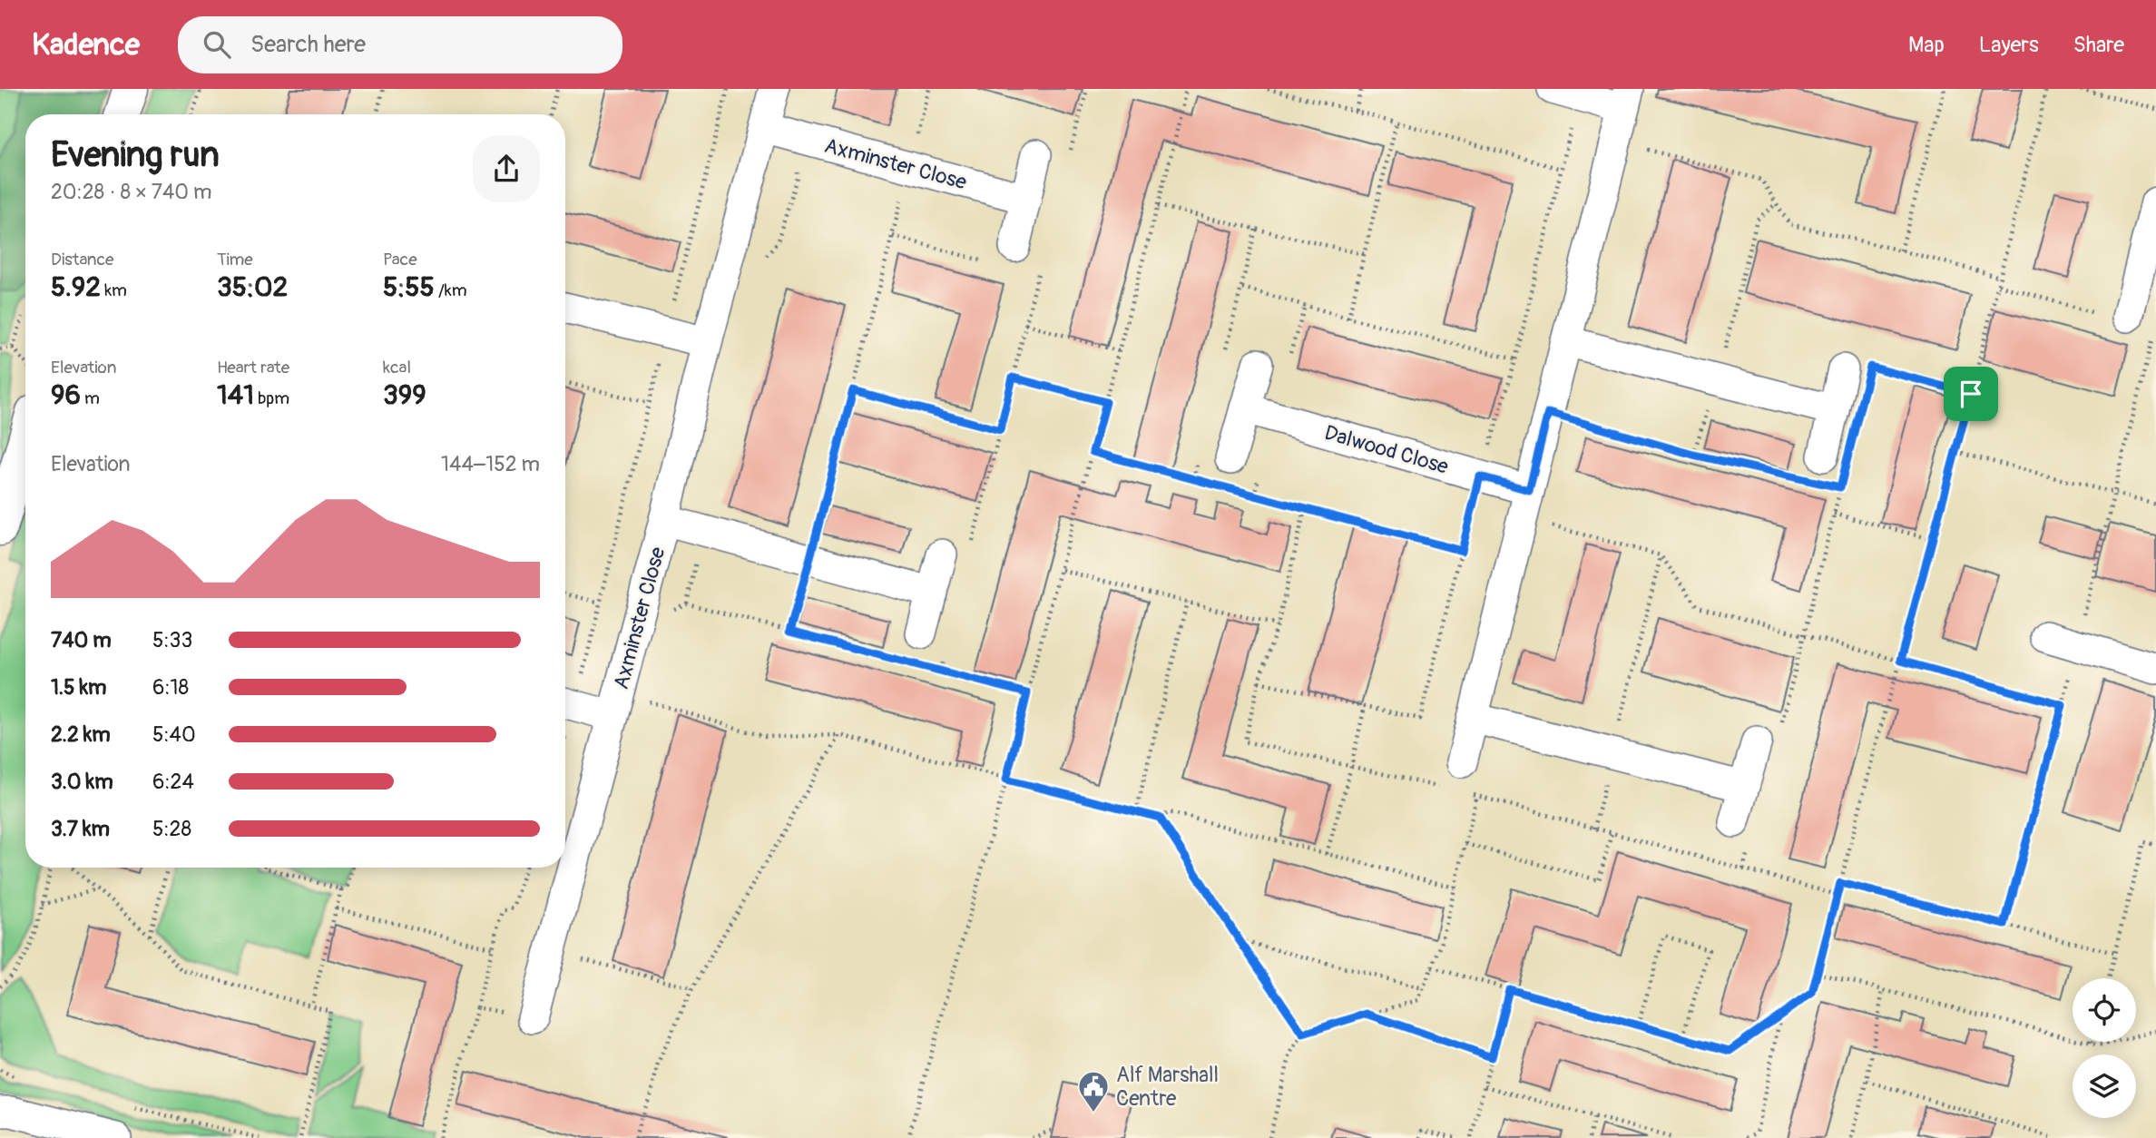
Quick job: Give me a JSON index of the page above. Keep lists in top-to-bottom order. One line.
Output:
{"streets":{"street":["Axminster Close","Dalwood Close"]},"places":{"public building":["Alf Marshall Centre"]},"page":{"header":"Kadence","search":"Search here","nav":["Map","Layers","Share"],"heading":["Evening run","20:28 · 8 × 740 m"],"stats":[["Distance","5.92 km"],["Time","35:02"],["Pace","5:55 /km"],["Elevation","96 m"],["Heart rate","141 bpm"],["kcal","399"]],"chart":["Elevation","144–152 m"],"list":[{"name":"740 m","note":"5:33"},{"name":"1.5 km","note":"6:18"},{"name":"2.2 km","note":"5:40"},{"name":"3.0 km","note":"6:24"},{"name":"3.7 km","note":"5:28"}]}}
